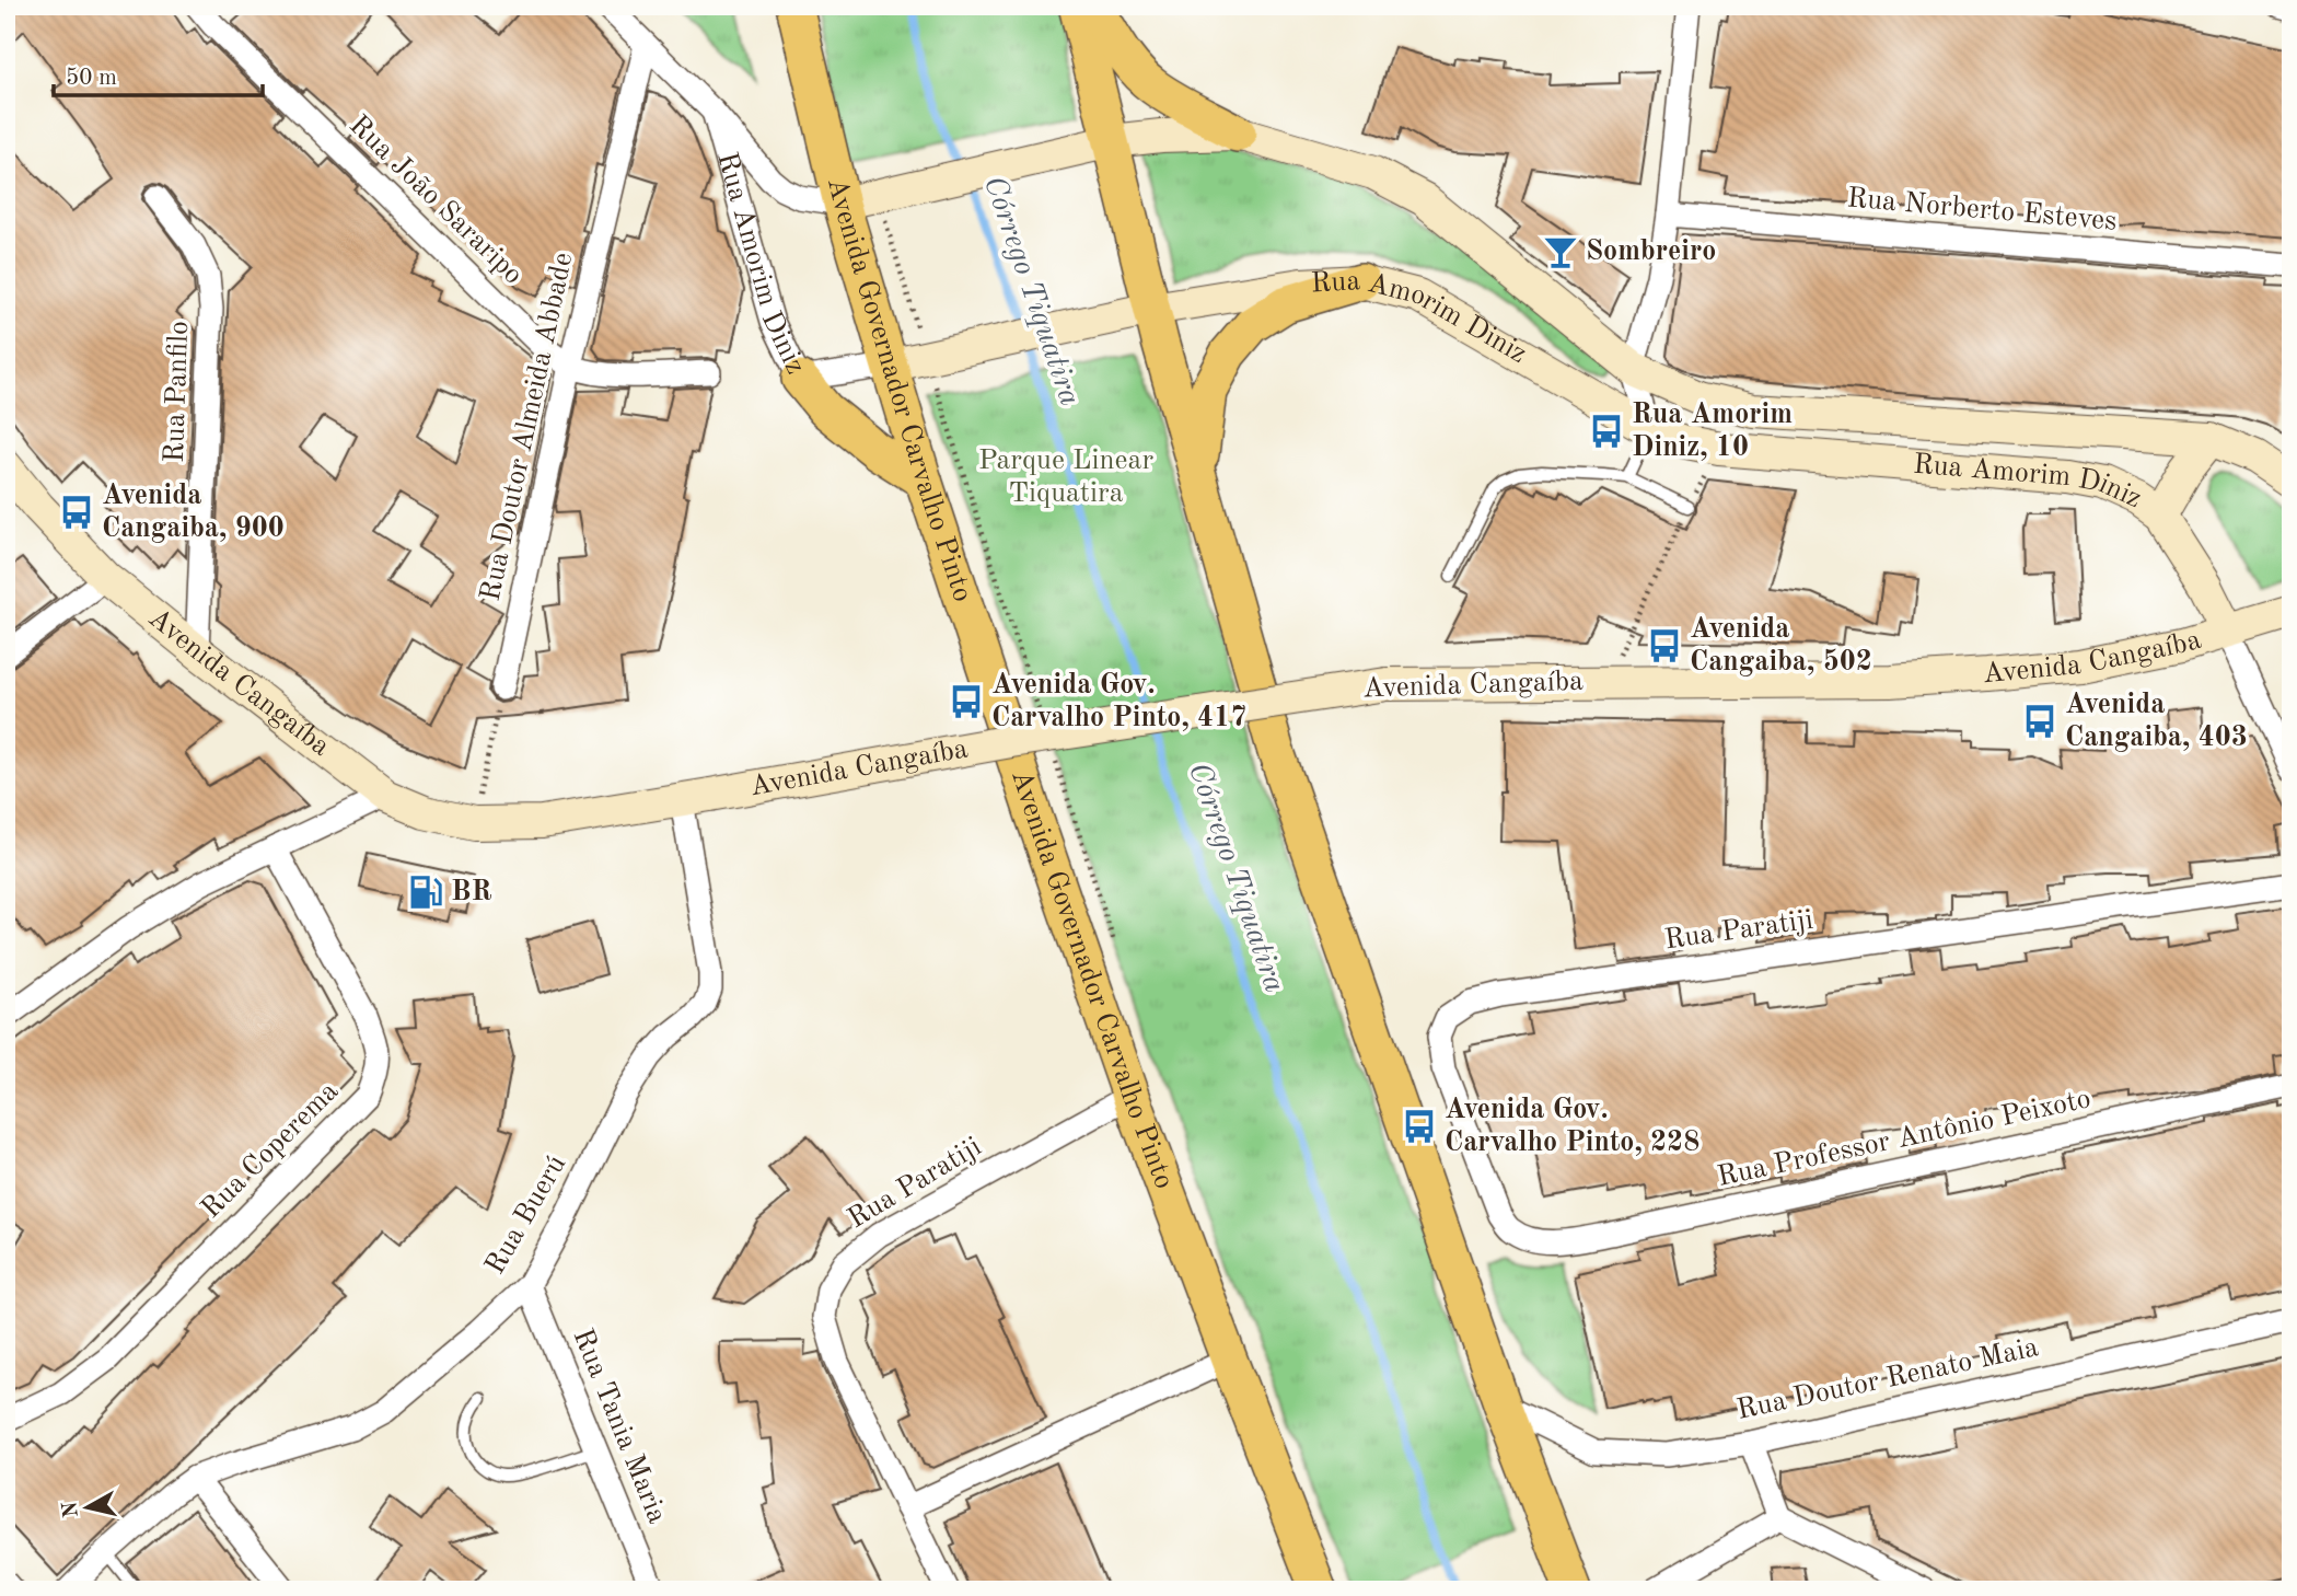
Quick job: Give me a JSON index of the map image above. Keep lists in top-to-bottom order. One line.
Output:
{"streets":{"main road":["Avenida Governador Carvalho Pinto"],"street":["Rua João Sararipo","Rua Norberto Esteves","Rua Amorim Diniz","Rua Panfilo","Rua Doutor Almeida Abbade","Avenida Cangaíba","Rua Paratiji","Rua Professor Antônio Peixoto","Rua Coperema","Rua Buerú","Rua Doutor Renato Maia","Rua Tania Maria"]},"crossings":[["Rua João Sararipo","Rua Doutor Almeida Abbade"],["Rua Amorim Diniz","Avenida Governador Carvalho Pinto"],["Rua Amorim Diniz","Rua Doutor Almeida Abbade"],["Rua Amorim Diniz","Avenida Cangaíba"],["Avenida Governador Carvalho Pinto","Rua Paratiji"],["Rua Panfilo","Avenida Cangaíba"],["Avenida Cangaíba","Rua Buerú"],["Rua Paratiji","Rua Professor Antônio Peixoto"],["Rua Buerú","Rua Tania Maria"]],"water":["Córrego Tiquatira"],"parks":["Parque Linear Tiquatira"],"places":{"bar":["Sombreiro"],"bus stop":["Rua Amorim Diniz, 10","Avenida Cangaiba, 900","Avenida Cangaiba, 502","Avenida Gov. Carvalho Pinto, 417","Avenida Cangaiba, 403","Avenida Gov. Carvalho Pinto, 228"],"fuel station":["BR"]},"scale_bar":"50 m","north":"left"}
